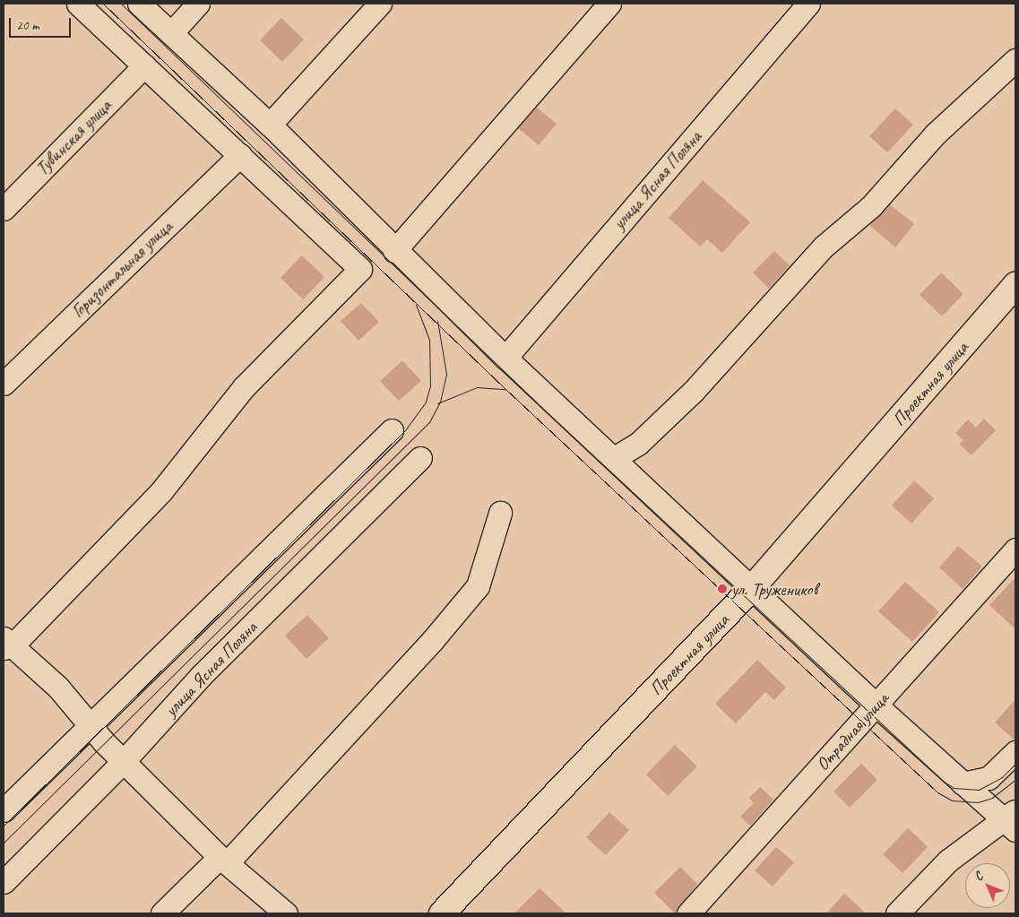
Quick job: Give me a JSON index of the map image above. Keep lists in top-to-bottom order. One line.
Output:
{"streets":{"main road":["Проектная улица"],"street":["Тувинская улица","улица Ясная Поляна","Горизонтальная улица","Отрадная улица"]},"places":["ул. Тружеников"],"scale_bar":"20 m","north":"top left"}
